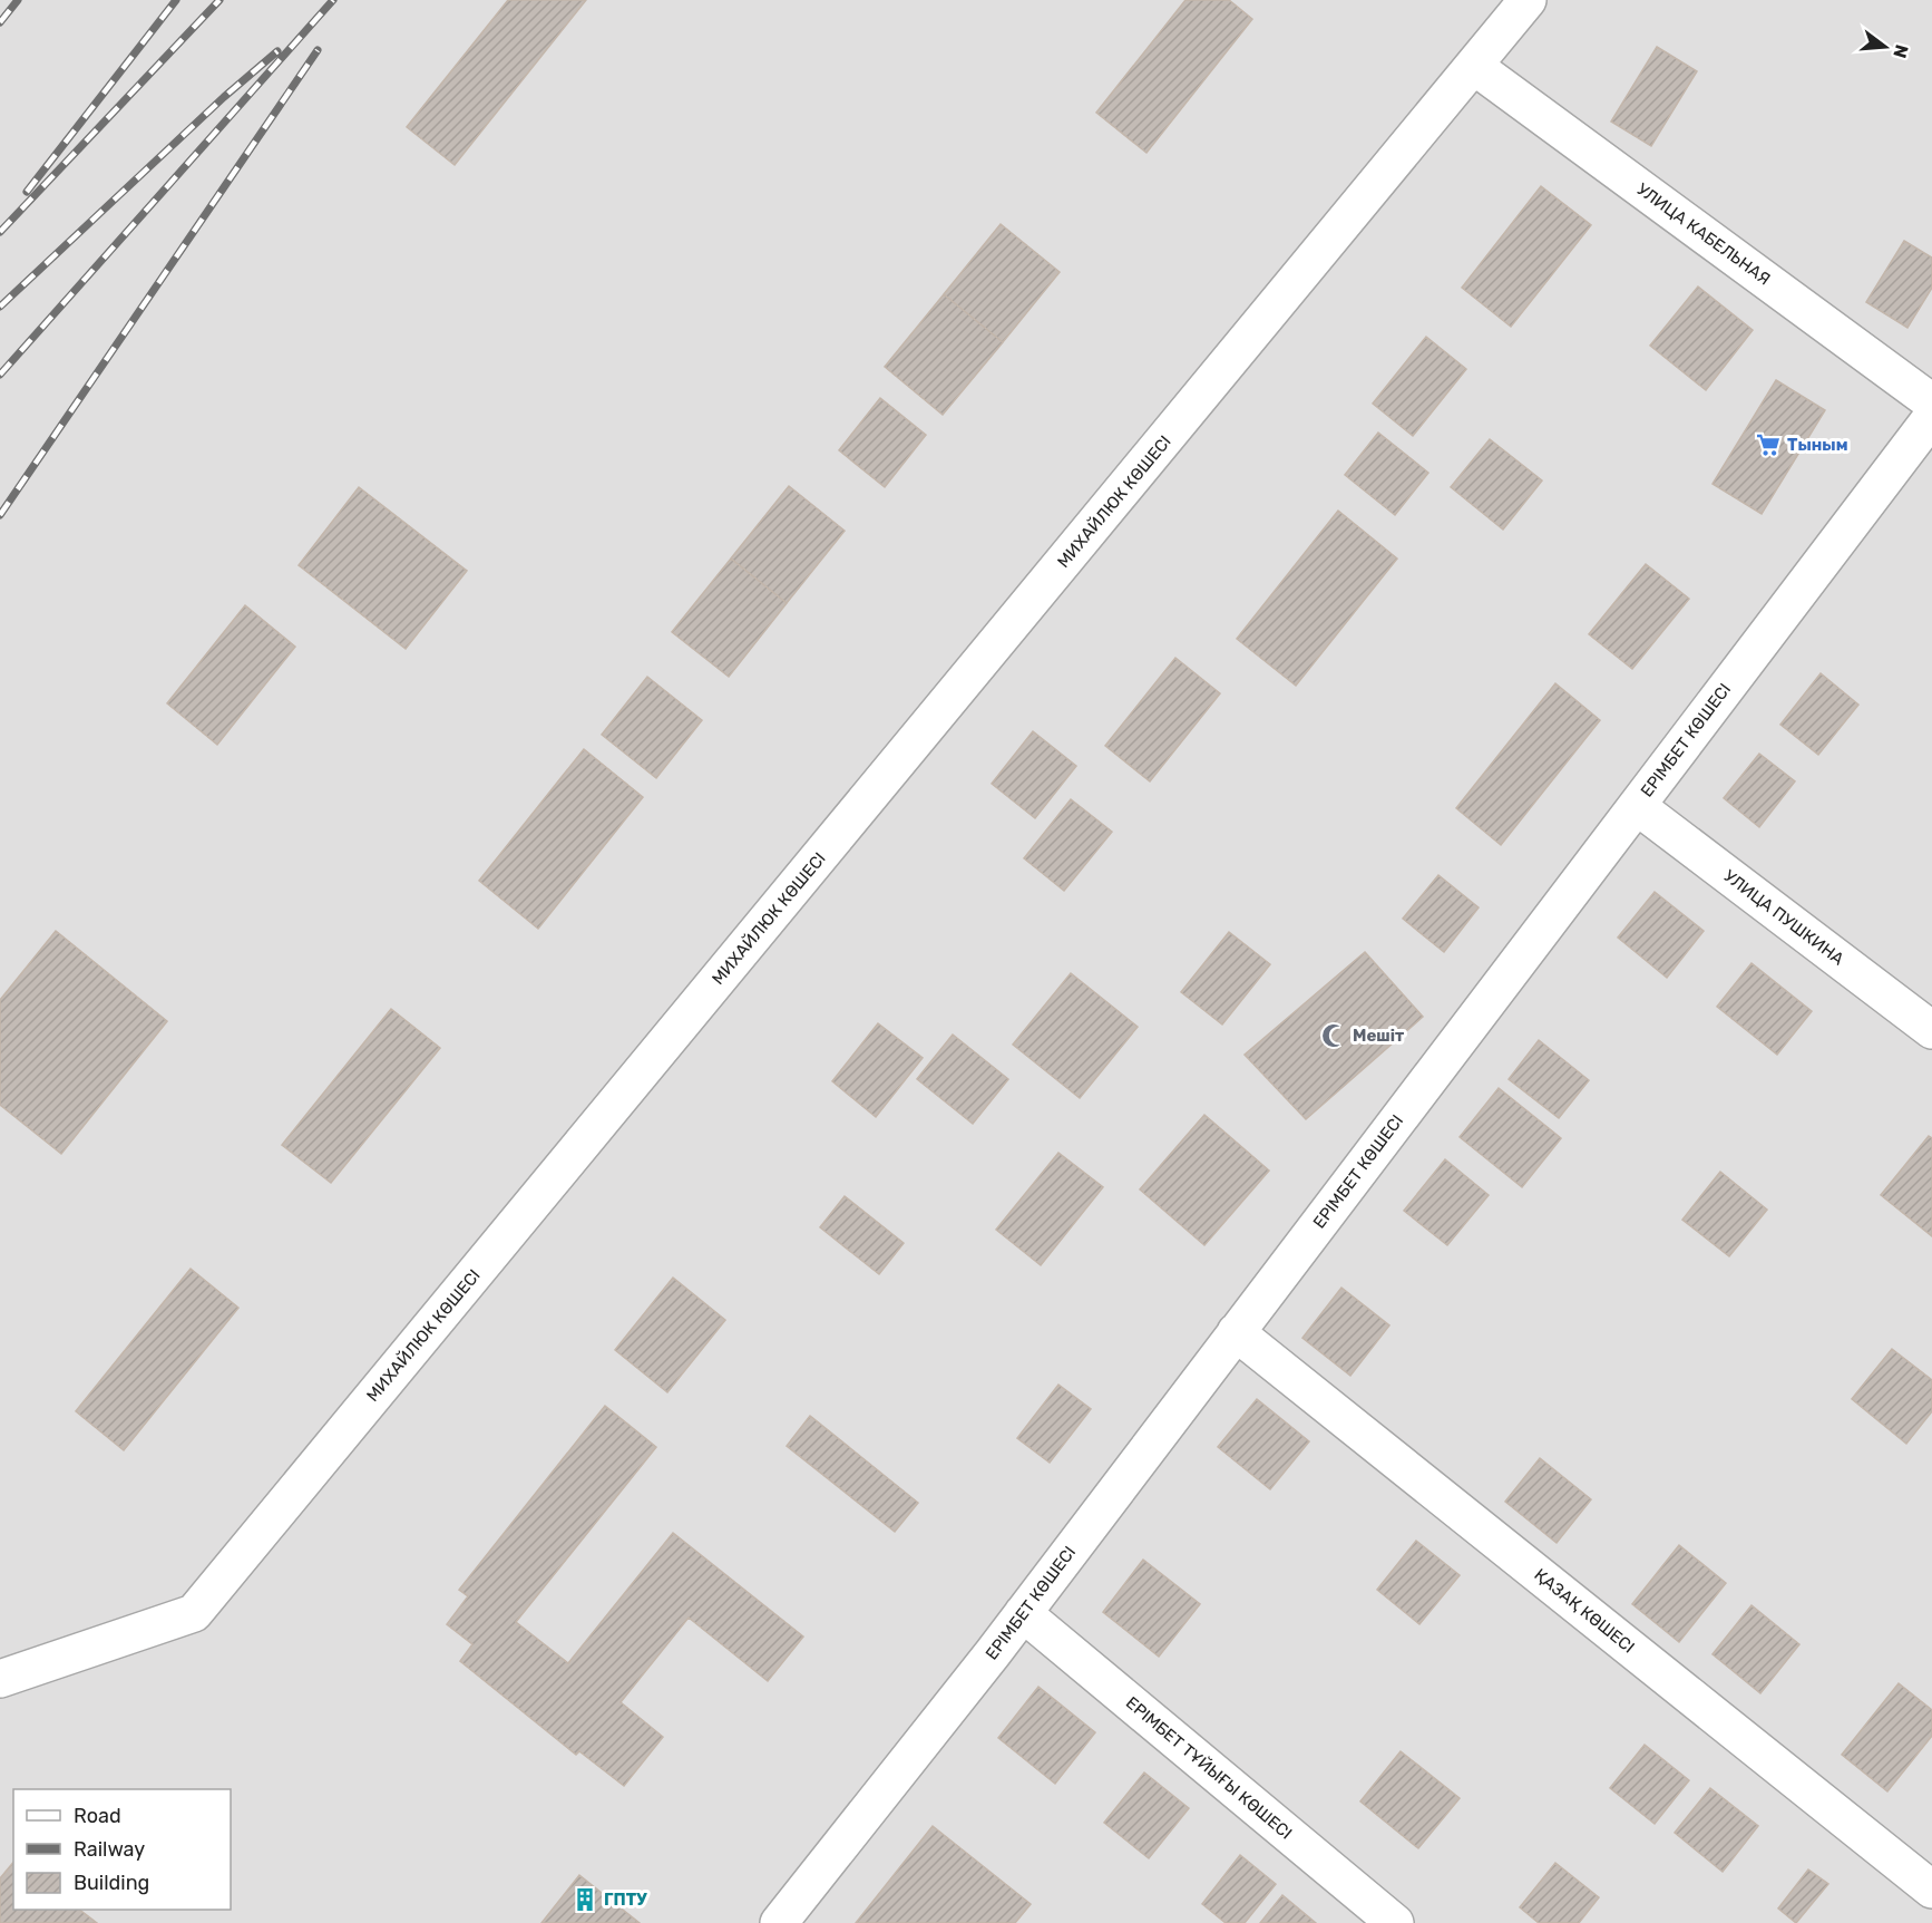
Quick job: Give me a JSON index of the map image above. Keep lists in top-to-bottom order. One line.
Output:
{"streets":{"street":["УЛИЦА КАБЕЛЬНАЯ","МИХАЙЛЮК КӨШЕСІ","ЕРІМБЕТ КӨШЕСІ","УЛИЦА ПУШКИНА","ҚАЗАҚ КӨШЕСІ","ЕРІМБЕТ ТҰЙЫҒЫ КӨШЕСІ"]},"crossings":[["УЛИЦА КАБЕЛЬНАЯ","МИХАЙЛЮК КӨШЕСІ"],["ЕРІМБЕТ КӨШЕСІ","УЛИЦА ПУШКИНА"],["ЕРІМБЕТ КӨШЕСІ","ҚАЗАҚ КӨШЕСІ"],["ЕРІМБЕТ КӨШЕСІ","ЕРІМБЕТ ТҰЙЫҒЫ КӨШЕСІ"]],"places":{"supermarket":["Тыным"],"mosque":["Мешіт"],"building":["ГПТУ"]},"legend":["Road","Railway","Building"],"north":"right"}
